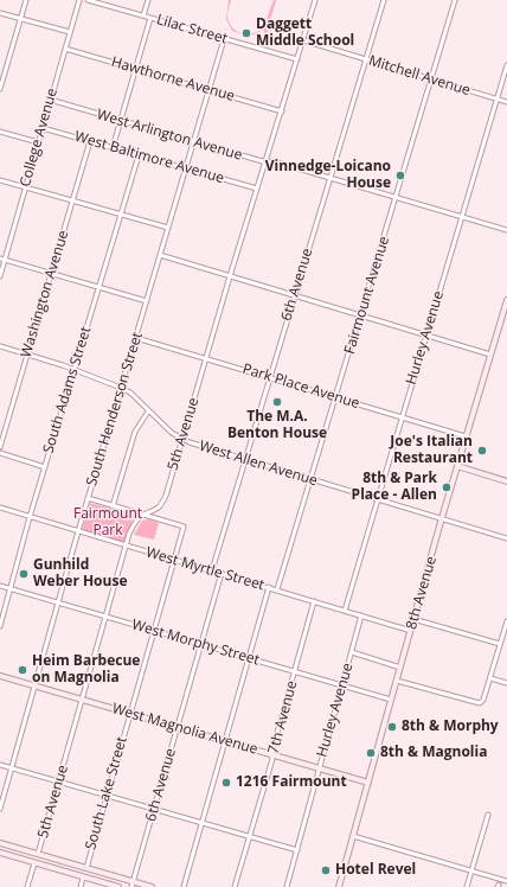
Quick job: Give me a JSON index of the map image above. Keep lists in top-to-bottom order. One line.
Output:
{"streets":{"main road":["8th Avenue","West Magnolia Avenue"],"street":["Lilac Street","Mitchell Avenue","Hawthorne Avenue","West Arlington Avenue","College Avenue","West Baltimore Avenue","6th Avenue","Washington Avenue","Fairmount Avenue","Hurley Avenue","Park Place Avenue","South Adams Street","South Henderson Street","5th Avenue","West Allen Avenue","West Myrtle Street","West Morphy Street","7th Avenue","South Lake Street"]},"crossings":[["Lilac Street","South Henderson Street"],["Lilac Street","5th Avenue"],["Mitchell Avenue","6th Avenue"],["Mitchell Avenue","Fairmount Avenue"],["Mitchell Avenue","Hurley Avenue"],["Mitchell Avenue","5th Avenue"],["Hawthorne Avenue","College Avenue"],["Hawthorne Avenue","South Henderson Street"],["Hawthorne Avenue","5th Avenue"],["West Arlington Avenue","College Avenue"],["West Arlington Avenue","6th Avenue"],["West Arlington Avenue","Fairmount Avenue"],["West Arlington Avenue","Hurley Avenue"],["West Arlington Avenue","South Henderson Street"],["West Arlington Avenue","5th Avenue"],["College Avenue","West Baltimore Avenue"],["West Baltimore Avenue","Washington Avenue"],["West Baltimore Avenue","South Adams Street"],["West Baltimore Avenue","South Henderson Street"],["West Baltimore Avenue","5th Avenue"],["6th Avenue","Park Place Avenue"],["6th Avenue","West Allen Avenue"],["6th Avenue","West Myrtle Street"],["6th Avenue","West Morphy Street"],["6th Avenue","West Magnolia Avenue"],["Washington Avenue","West Allen Avenue"],["Fairmount Avenue","Park Place Avenue"],["Fairmount Avenue","West Allen Avenue"],["Fairmount Avenue","West Myrtle Street"],["Hurley Avenue","Park Place Avenue"],["Hurley Avenue","West Allen Avenue"],["Hurley Avenue","West Myrtle Street"],["Hurley Avenue","West Morphy Street"],["Hurley Avenue","West Magnolia Avenue"],["Park Place Avenue","South Henderson Street"],["Park Place Avenue","5th Avenue"],["Park Place Avenue","8th Avenue"],["South Adams Street","West Allen Avenue"],["South Adams Street","West Myrtle Street"],["South Adams Street","West Morphy Street"],["South Henderson Street","West Allen Avenue"],["South Henderson Street","West Myrtle Street"],["South Henderson Street","West Morphy Street"],["South Henderson Street","West Magnolia Avenue"],["5th Avenue","West Allen Avenue"],["5th Avenue","West Myrtle Street"],["5th Avenue","West Morphy Street"],["5th Avenue","West Magnolia Avenue"],["5th Avenue","South Lake Street"],["West Allen Avenue","8th Avenue"],["West Myrtle Street","8th Avenue"],["West Myrtle Street","7th Avenue"],["West Myrtle Street","South Lake Street"],["8th Avenue","West Morphy Street"],["8th Avenue","West Magnolia Avenue"],["West Morphy Street","7th Avenue"],["West Morphy Street","South Lake Street"],["7th Avenue","West Magnolia Avenue"],["West Magnolia Avenue","South Lake Street"]],"parks":["Fairmount Park"],"places":["Daggett Middle School","Vinnedge-Loicano House","The M.A. Benton House","Joe's Italian Restaurant","8th & Park Place - Allen","Gunhild Weber House","Heim Barbecue on Magnolia","8th & Morphy","8th & Magnolia","1216 Fairmount","Hotel Revel"]}
